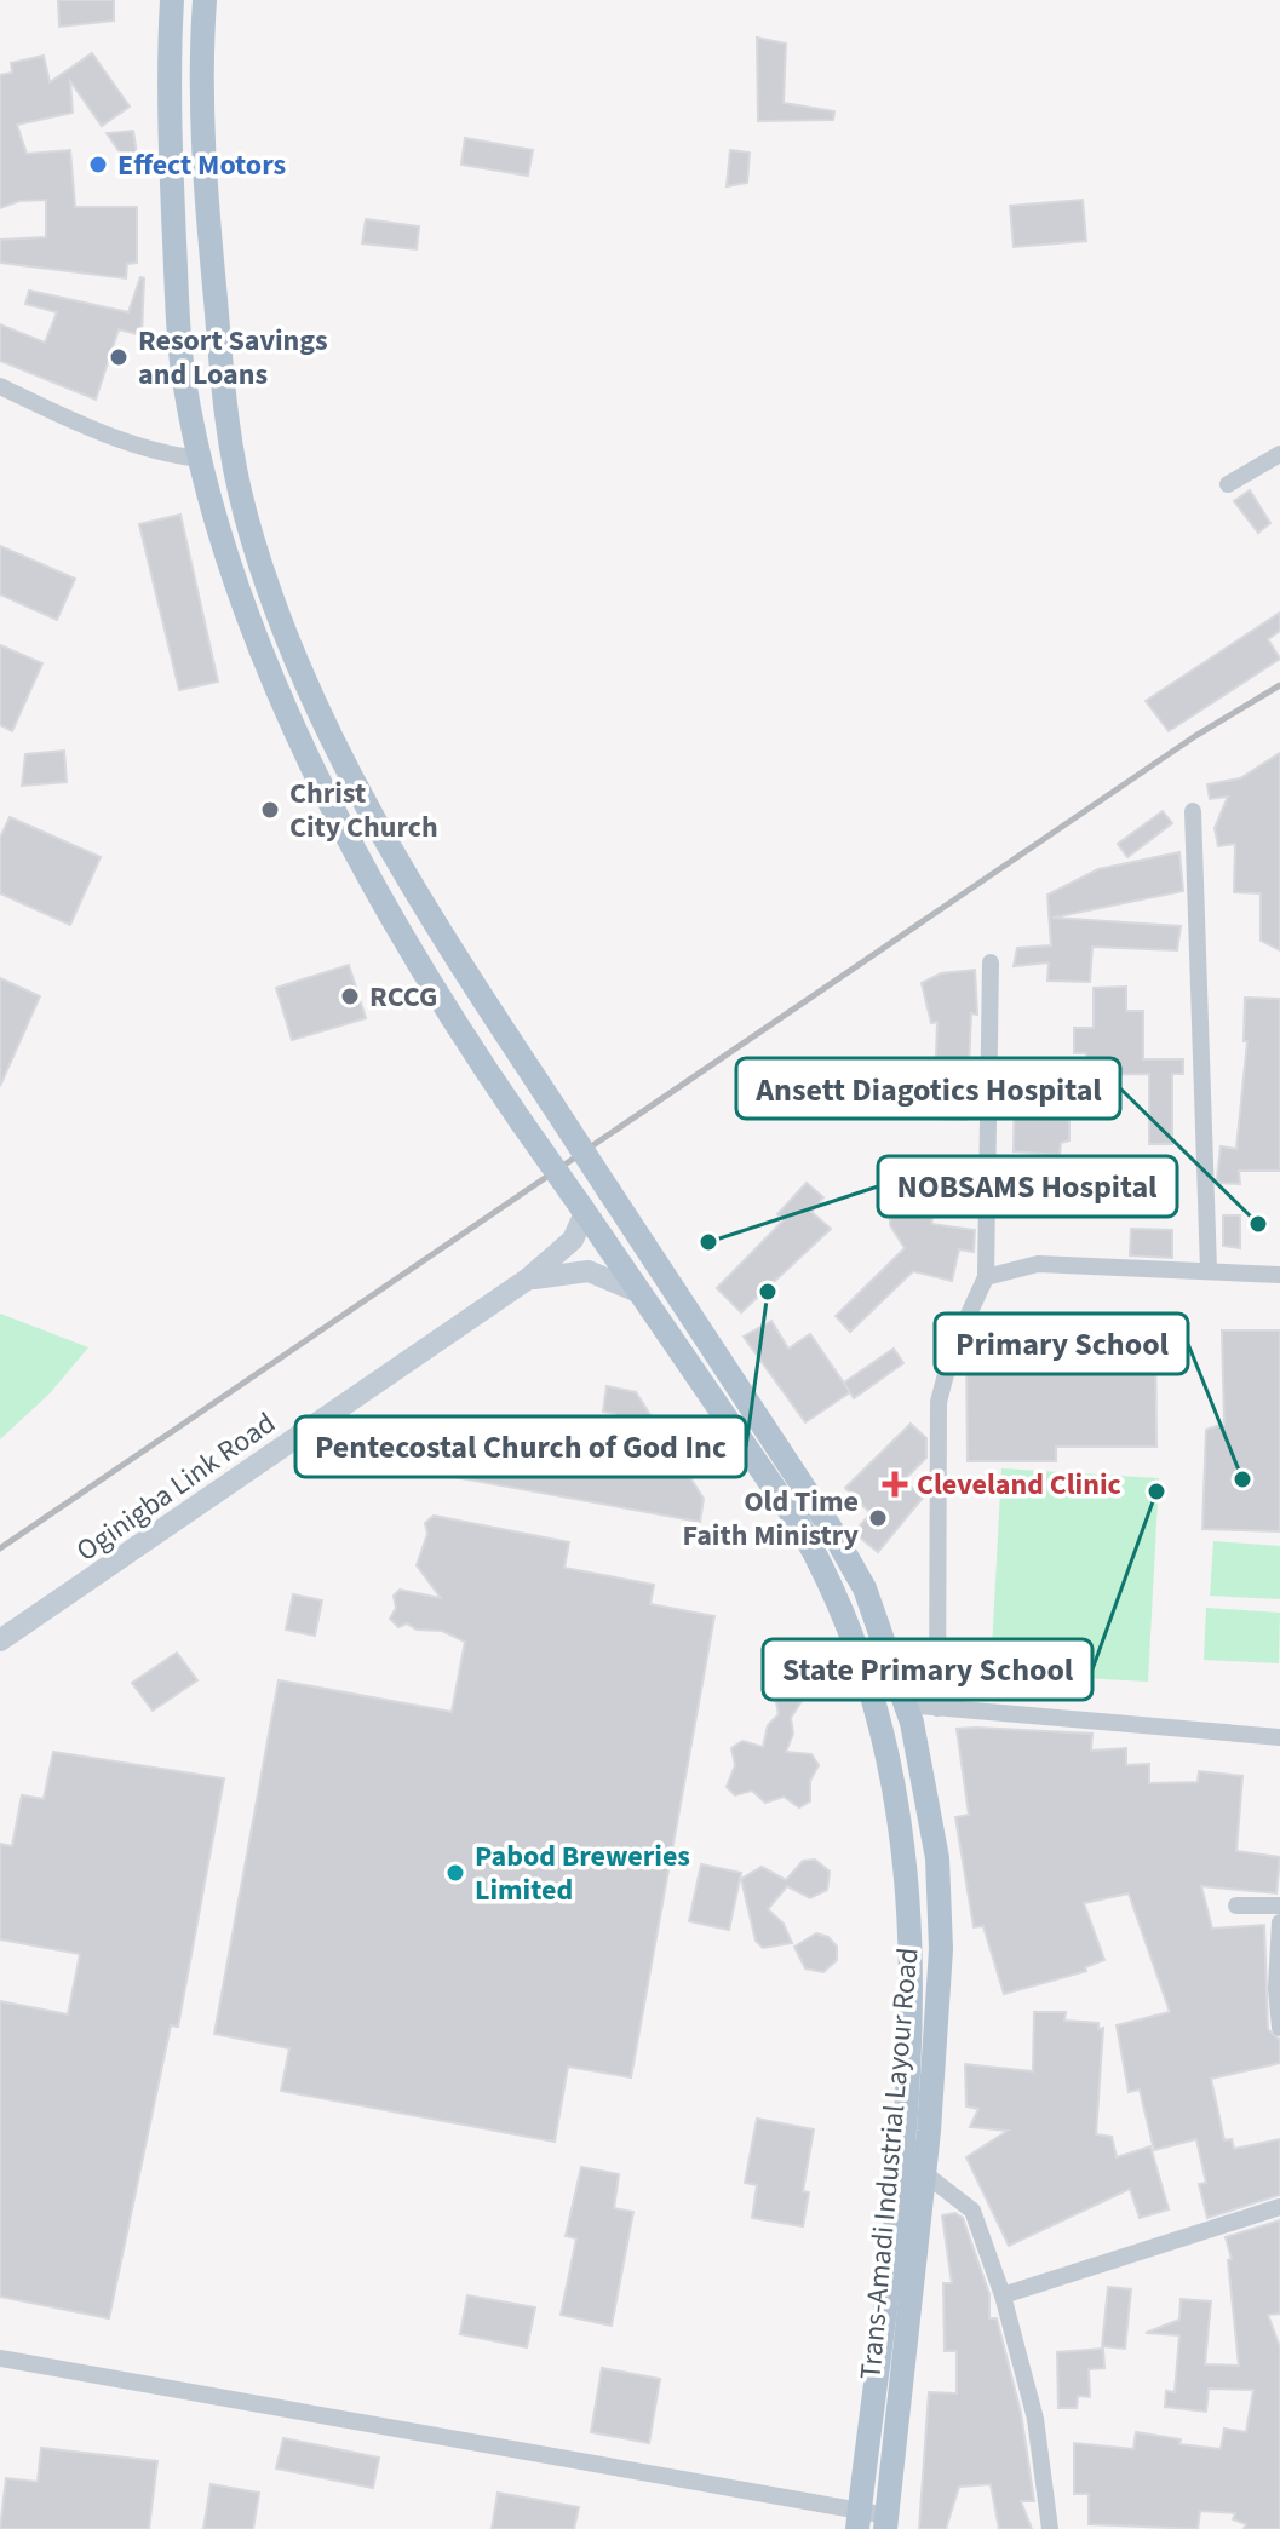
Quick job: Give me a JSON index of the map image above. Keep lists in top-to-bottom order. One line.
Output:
{"streets":{"main road":["Trans-Amadi Industrial Layour Road"],"street":["Oginigba Link Road"]},"crossings":[["Oginigba Link Road","Trans-Amadi Industrial Layour Road"]],"places":{"other":["Effect Motors","Resort Savings and Loans","Christ City Church","RCCG","Ansett Diagotics Hospital","NOBSAMS Hospital","Pentecostal Church of God Inc","Primary School","State Primary School","Old Time Faith Ministry","Pabod Breweries Limited"],"health":["Cleveland Clinic"]}}
